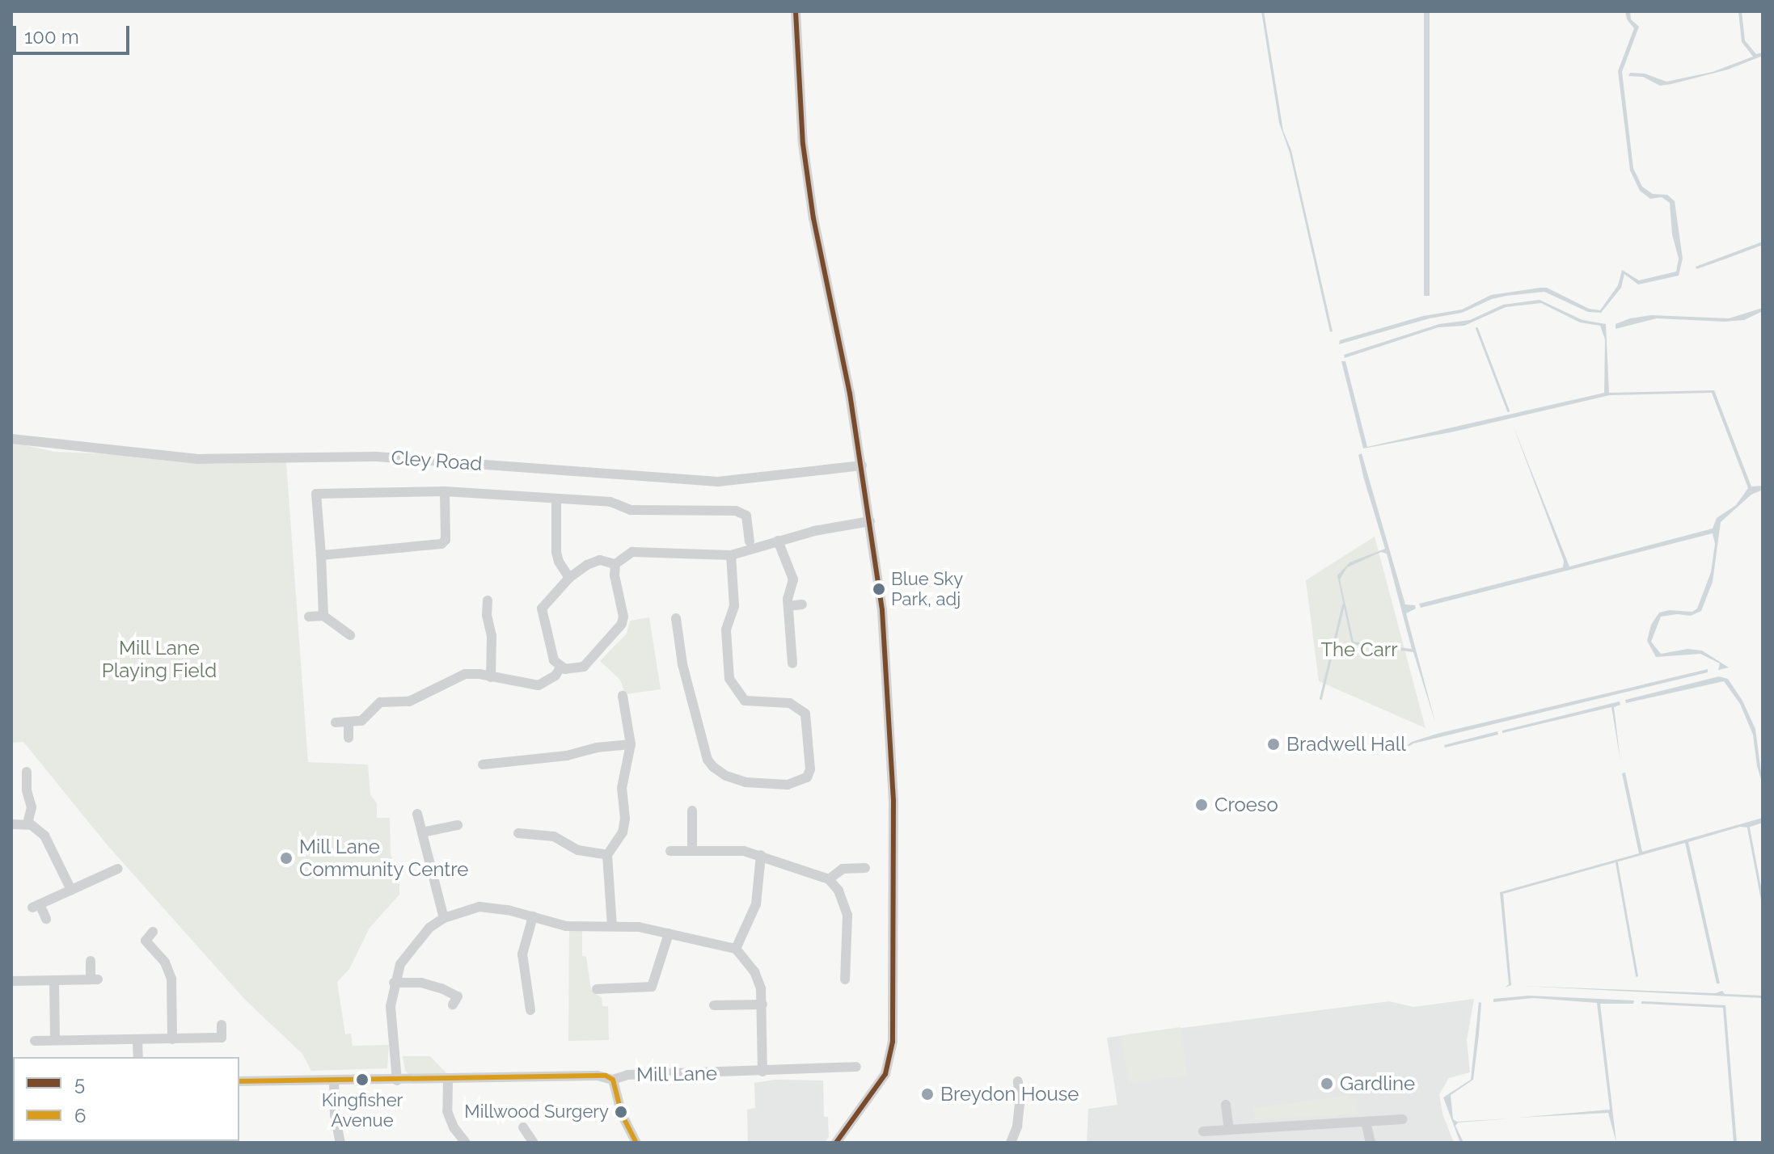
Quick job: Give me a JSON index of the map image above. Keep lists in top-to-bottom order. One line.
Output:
{"streets":{"street":["Cley Road","Mill Lane"]},"parks":["Mill Lane Playing Field","The Carr"],"places":["Blue Sky Park, adj","Bradwell Hall","Croeso","Mill Lane Community Centre","Kingfisher Avenue","Gardline","Breydon House","Millwood Surgery"],"lines":["transit line 5","transit line 6"],"legend":["5","6"],"scale_bar":"100 m"}
